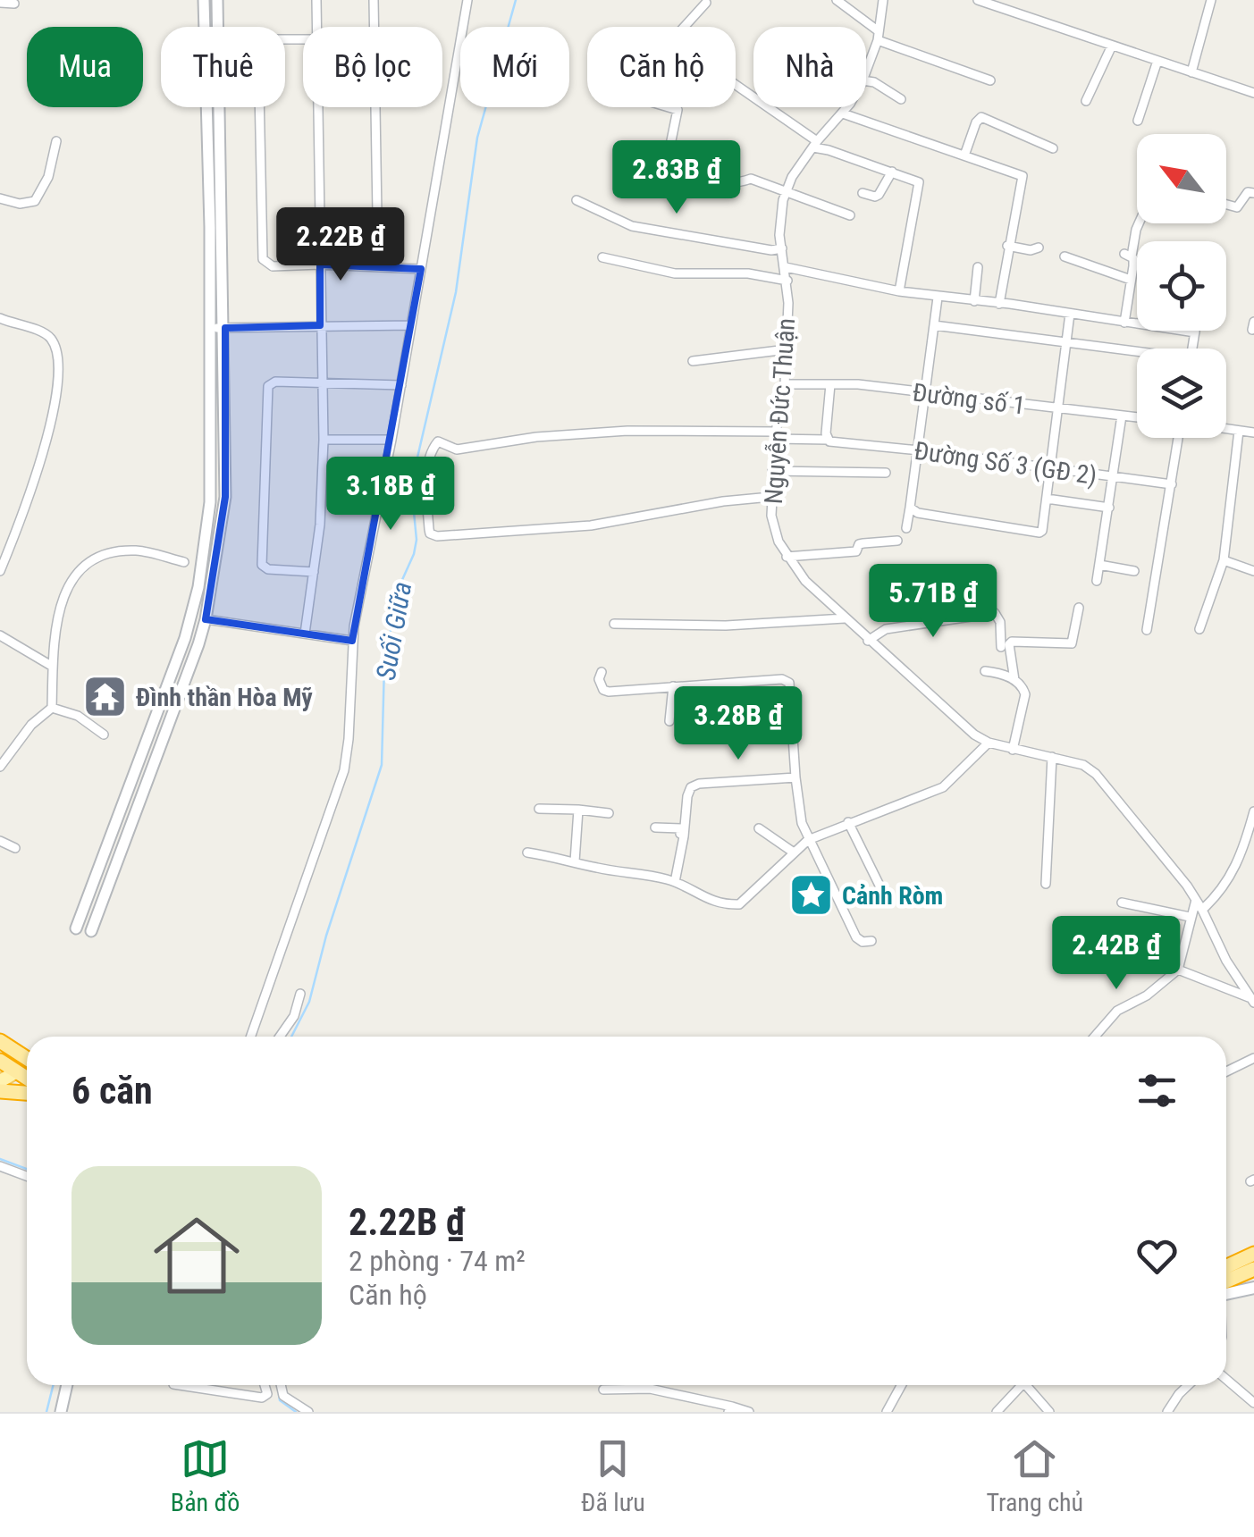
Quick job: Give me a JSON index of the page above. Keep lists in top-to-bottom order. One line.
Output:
{"streets":{"street":["Đường số 1","Nguyễn Đức Thuận","Đường Số 3 (GĐ 2)"]},"crossings":[["Đường số 1","Nguyễn Đức Thuận"],["Nguyễn Đức Thuận","Đường Số 3 (GĐ 2)"]],"water":["Suối Giữa"],"places":{"temple":["Đình thần Hòa Mỹ"],"place":["Cảnh Ròm"]},"north":"top left","page":{"chip":["Mua","Thuê","Bộ lọc","Mới","Căn hộ","Nhà"],"price":["2.83B ₫","2.22B ₫","3.18B ₫","5.71B ₫","3.28B ₫","2.42B ₫"],"heading":"6 căn","list":[{"name":"2.22B ₫","note":"2 phòng · 74 m² · Căn hộ"}],"tabs":["Bản đồ","Đã lưu","Trang chủ"]}}
